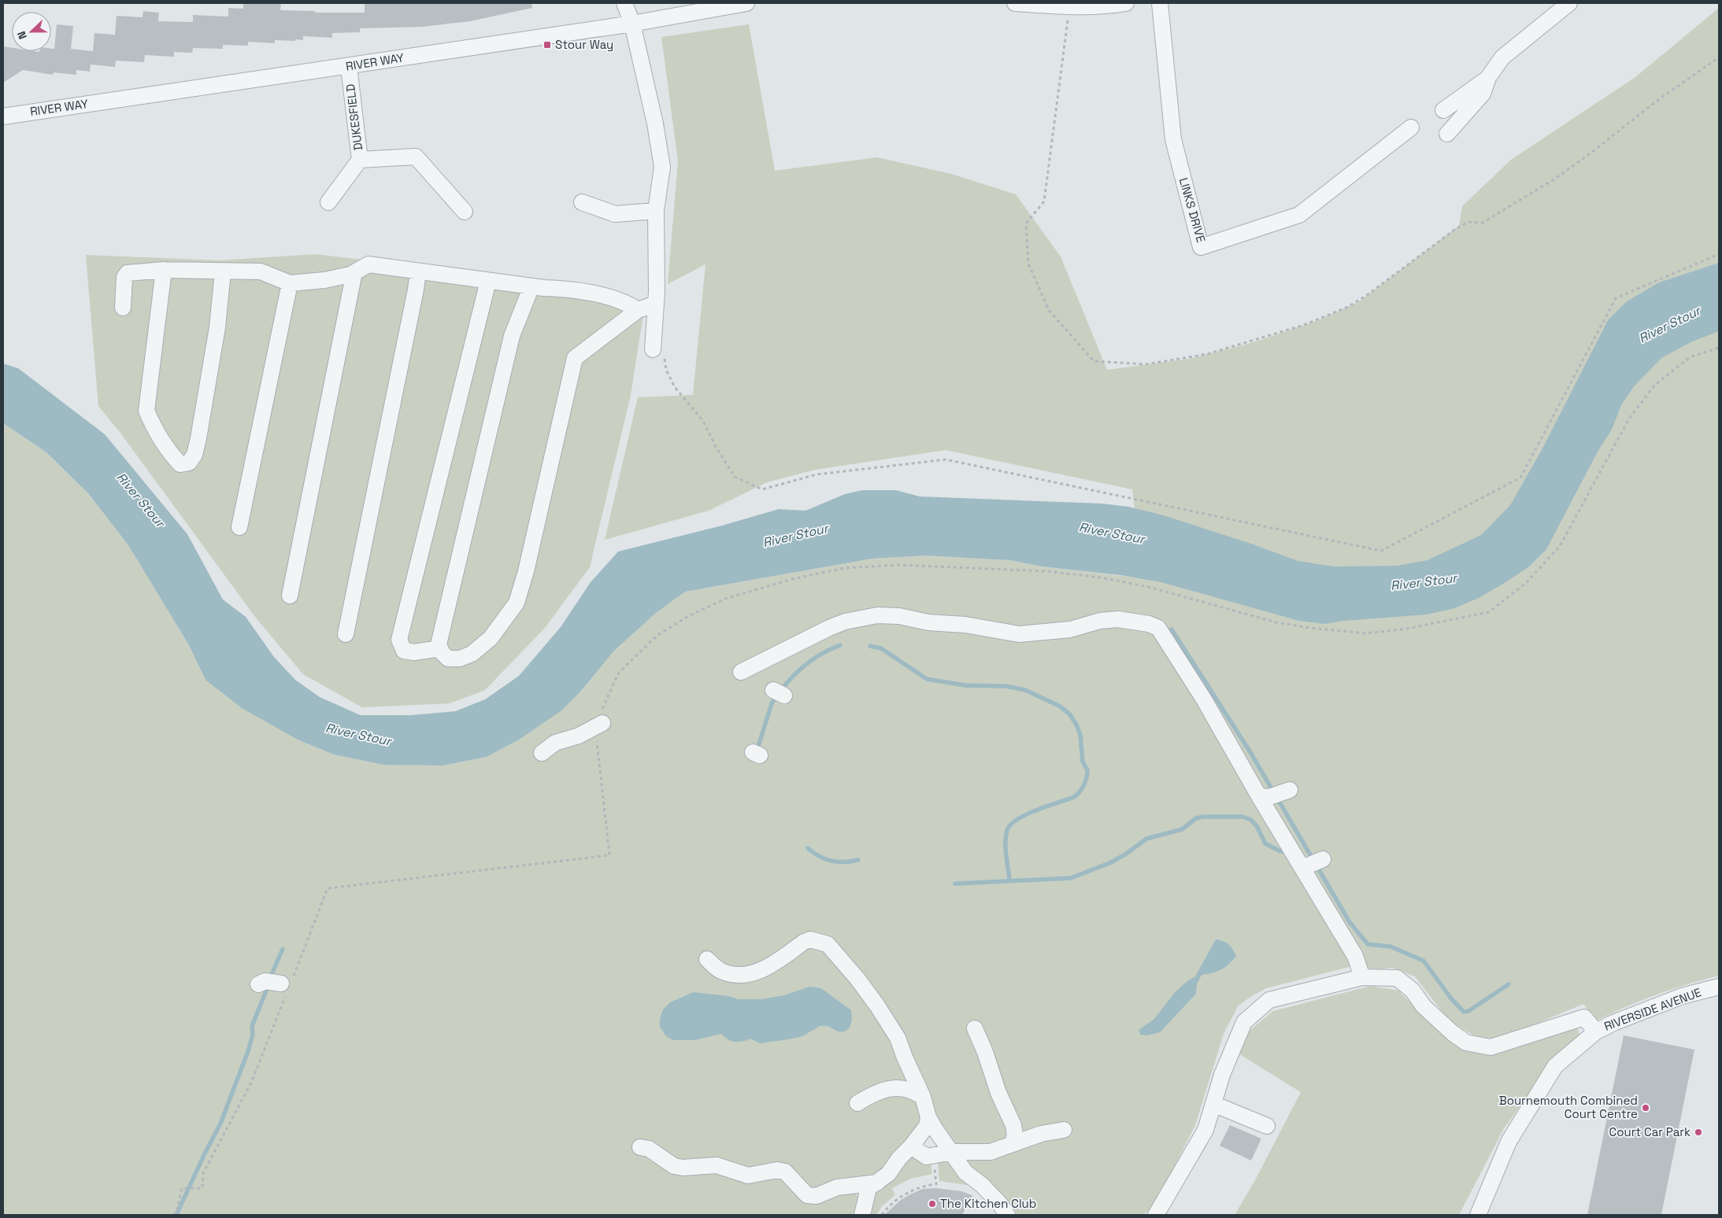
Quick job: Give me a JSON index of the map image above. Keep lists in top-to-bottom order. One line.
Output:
{"streets":{"street":["RIVER WAY","DUKESFIELD","LINKS DRIVE","RIVERSIDE AVENUE"]},"crossings":[["RIVER WAY","DUKESFIELD"]],"water":["River Stour"],"places":{"transit":["Stour Way"],"other":["Bournemouth Combined Court Centre","Court Car Park","The Kitchen Club"]},"north":"left"}
